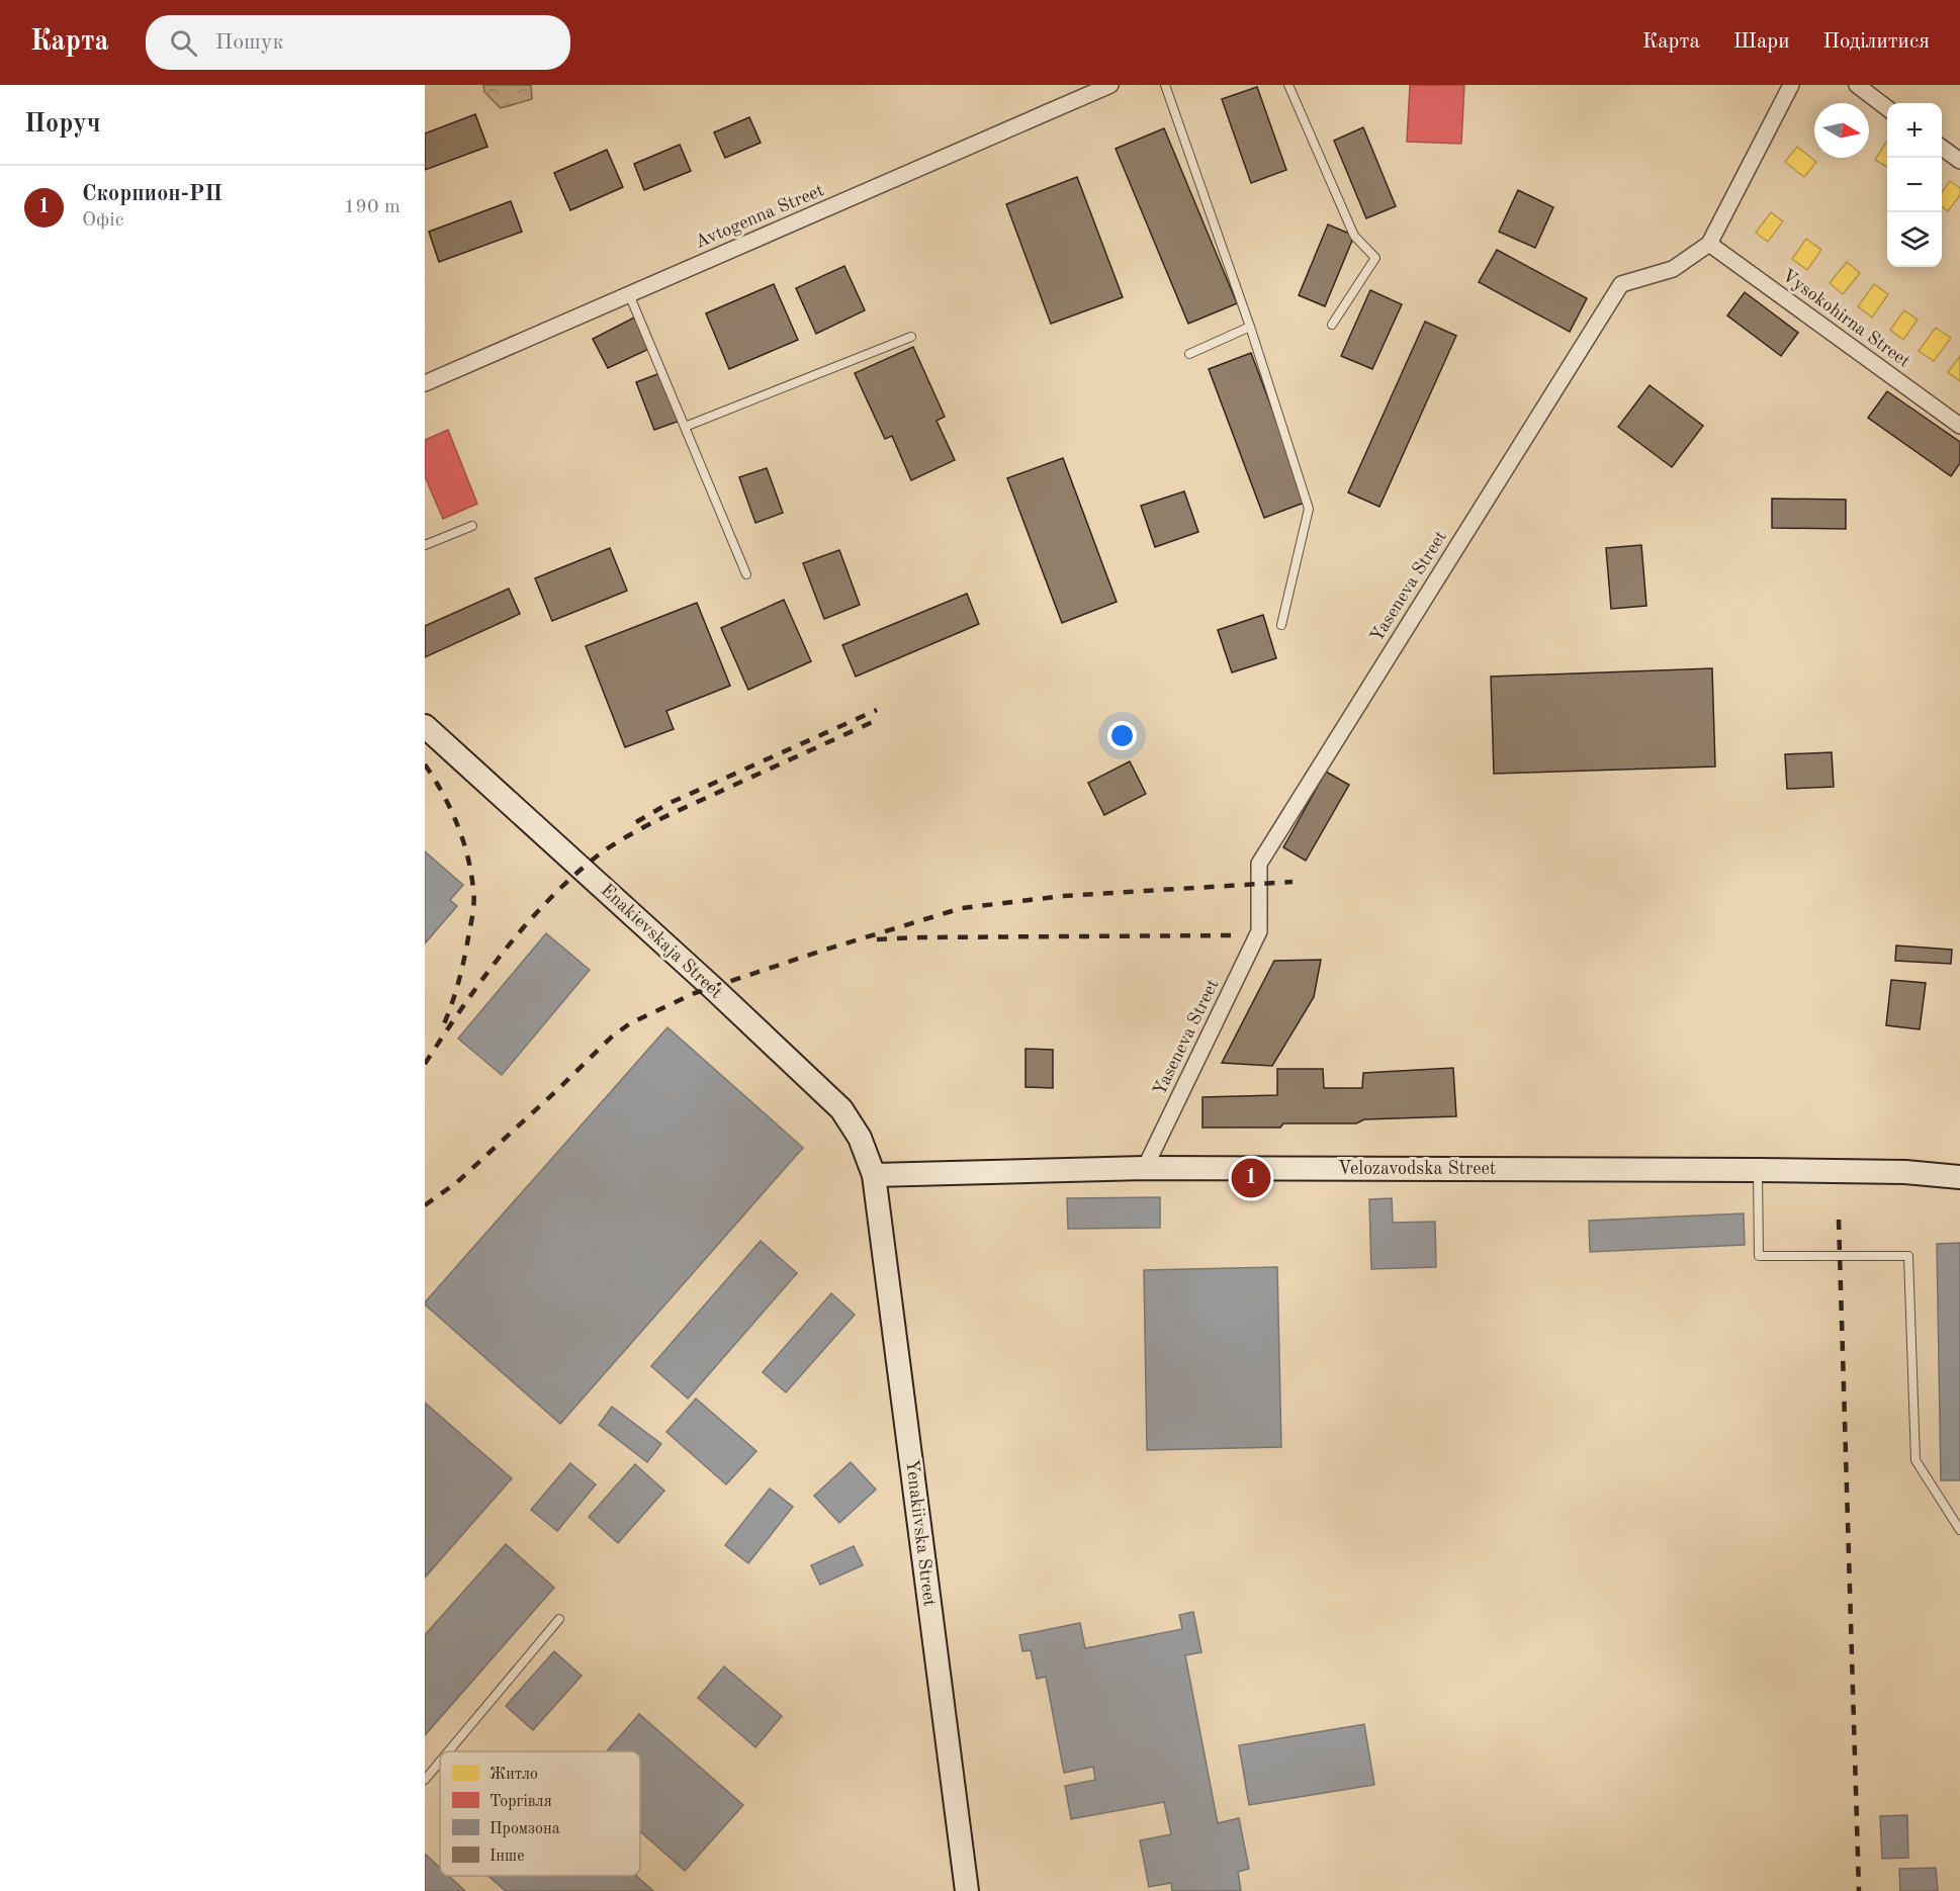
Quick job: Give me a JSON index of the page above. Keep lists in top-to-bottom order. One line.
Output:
{"streets":{"street":["Avtogenna Street","Vysokohirna Street","Yaseneva Street","Enakievskaja Street","Velozavodska Street","Yenakiivska Street"]},"crossings":[["Vysokohirna Street","Yaseneva Street"],["Yaseneva Street","Velozavodska Street"],["Enakievskaja Street","Velozavodska Street"],["Enakievskaja Street","Yenakiivska Street"],["Velozavodska Street","Yenakiivska Street"]],"legend":["Житло","Торгівля","Промзона","Інше"],"north":"right","page":{"header":"Карта","search":"Пошук","nav":["Карта","Шари","Поділитися"],"heading":"Поруч","map_buttons":["+","−"],"list":[{"mark":"1","name":"Скорпион-РП","note":"Офіс","value":"190 m"}],"pins":"1"}}
